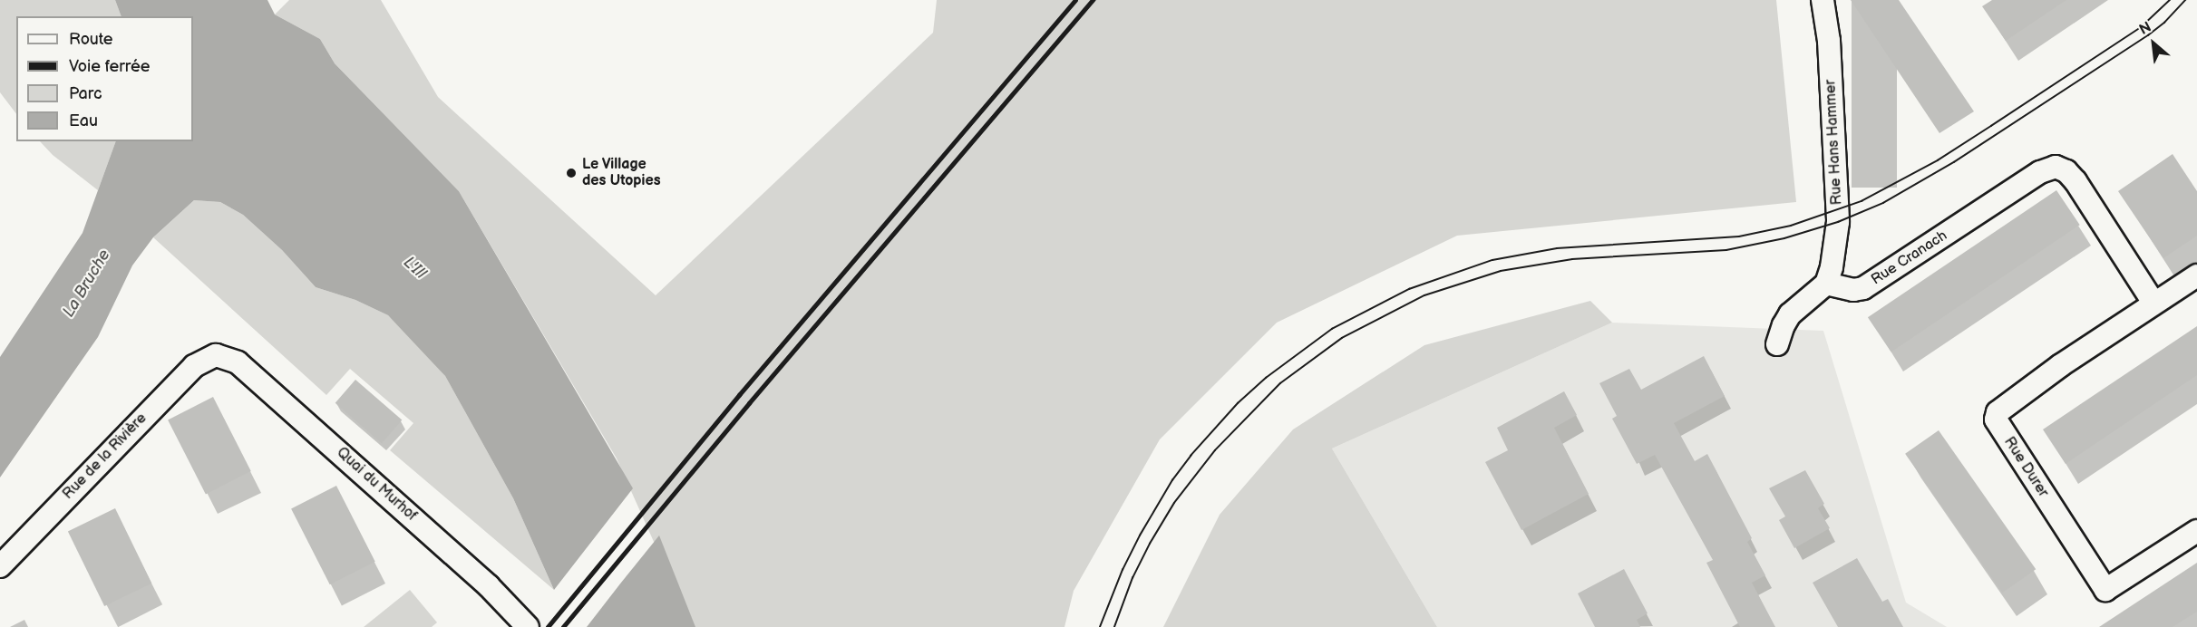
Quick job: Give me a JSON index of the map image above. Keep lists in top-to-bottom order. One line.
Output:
{"streets":{"street":["Rue Hans Hammer","Rue Cranach","Rue de la Rivière","Rue Durer","Quai du Murhof"]},"crossings":[["Rue Hans Hammer","Rue Cranach"],["Rue Cranach","Rue Durer"],["Rue de la Rivière","Quai du Murhof"]],"water":["L'Ill","La Bruche"],"places":["Le Village des Utopies"],"legend":["Route","Voie ferrée","Parc","Eau"],"north":"top left"}
